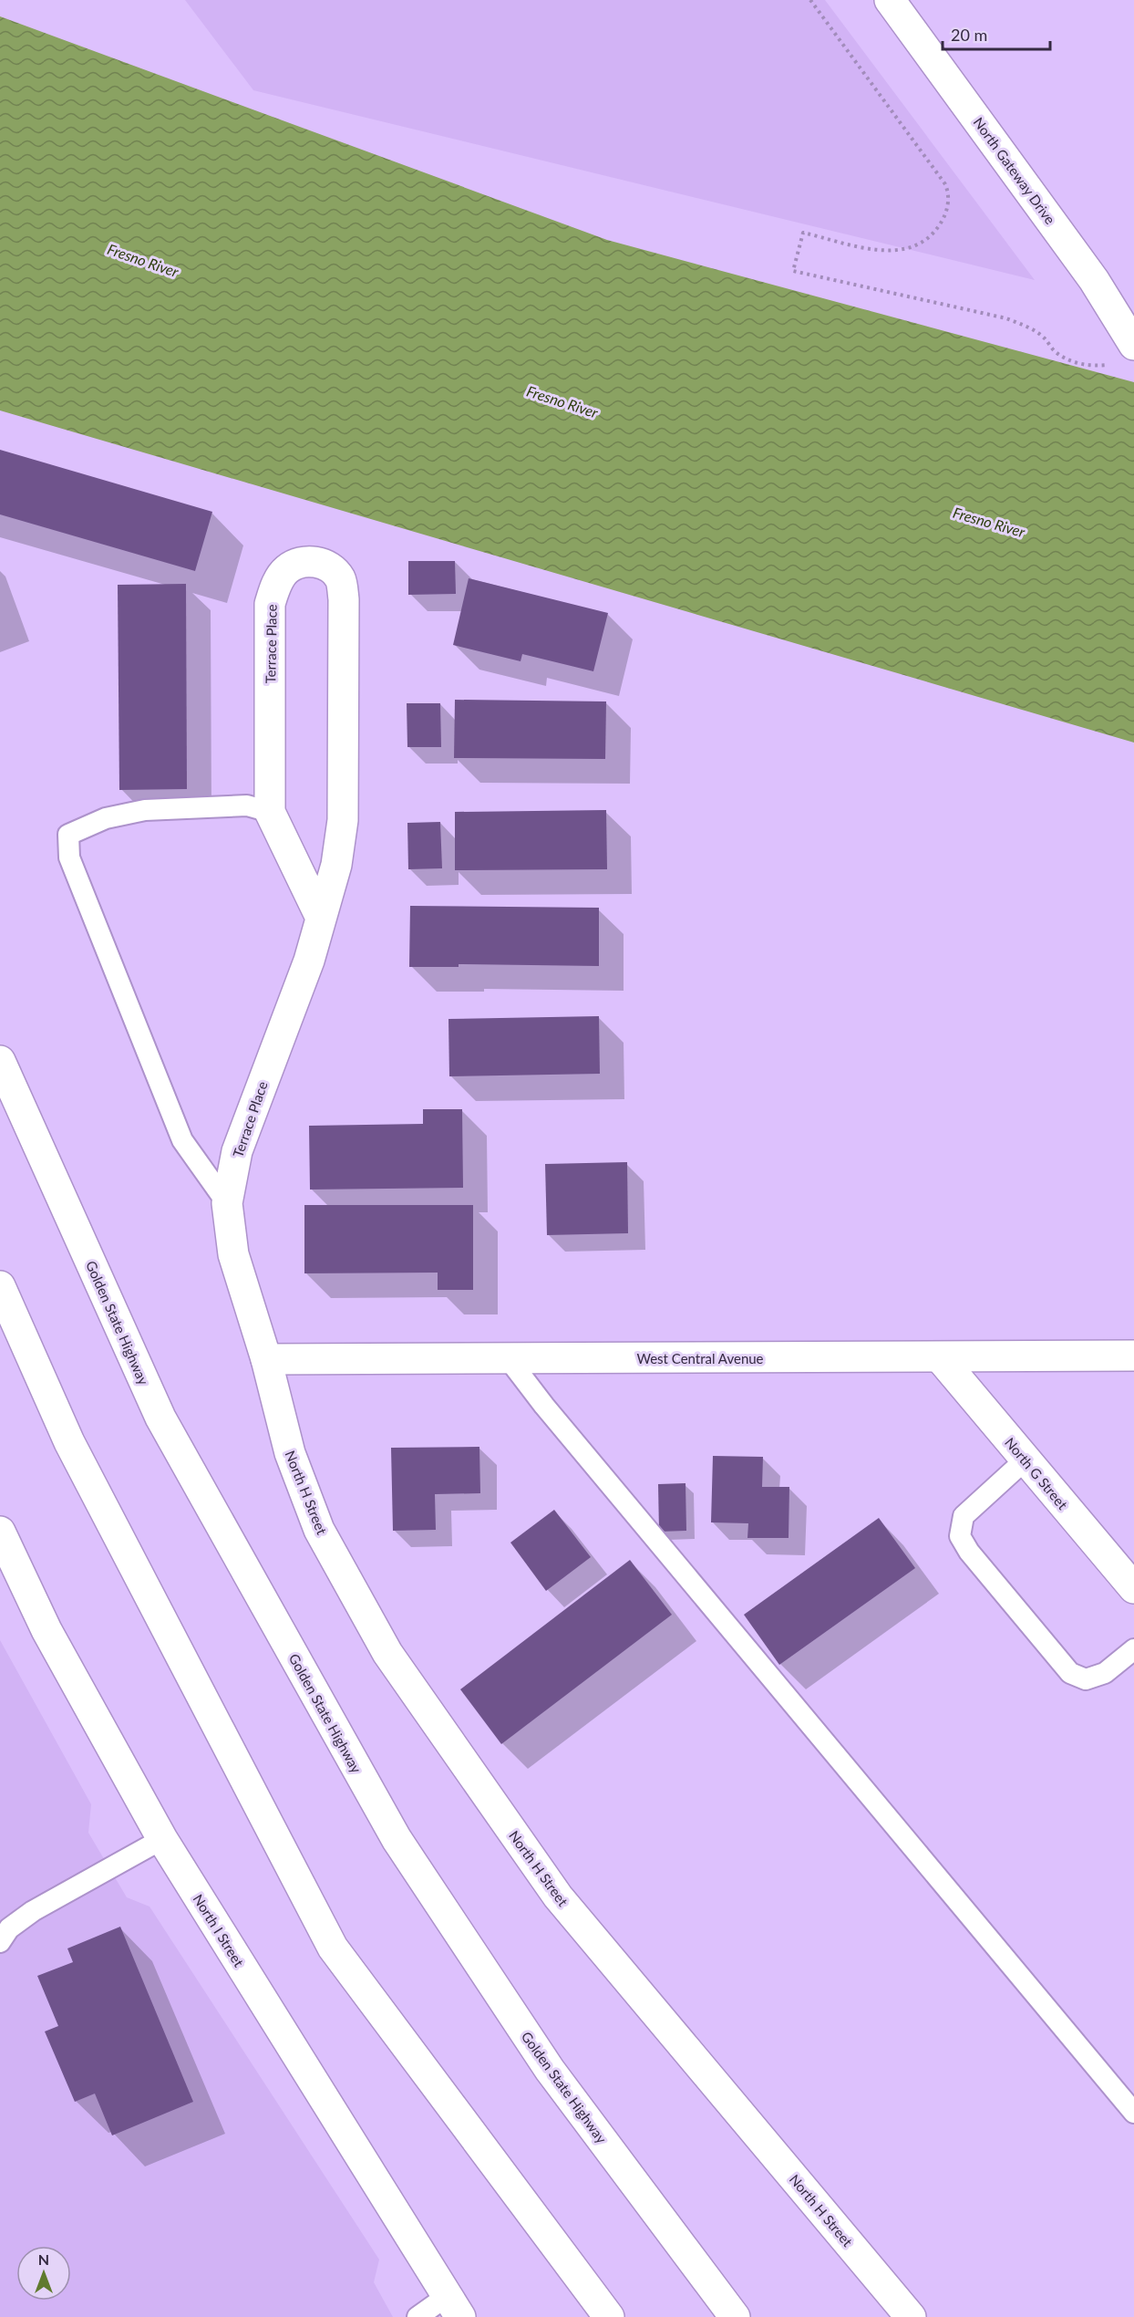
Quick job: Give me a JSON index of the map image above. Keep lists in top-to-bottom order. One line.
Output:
{"streets":{"main road":["North Gateway Drive","Terrace Place","Golden State Highway","West Central Avenue","North G Street","North H Street","North I Street"]},"crossings":[["Terrace Place","West Central Avenue"],["Terrace Place","North H Street"],["West Central Avenue","North G Street"],["West Central Avenue","North H Street"]],"water":["Fresno River"],"scale_bar":"20 m","north":"top"}
